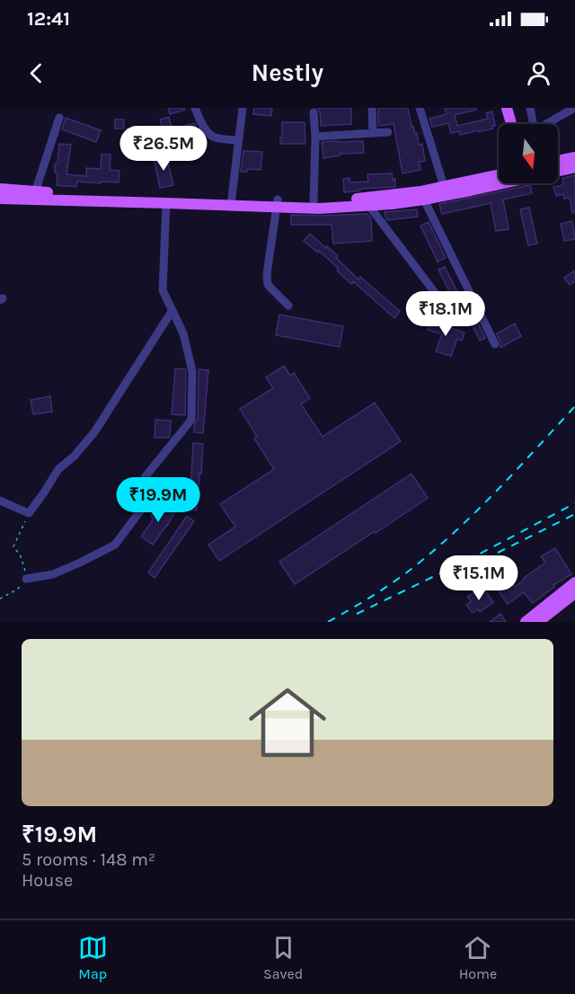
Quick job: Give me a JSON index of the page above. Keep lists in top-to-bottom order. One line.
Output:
{"north":"bottom","page":{"status":"12:41","header":"Nestly","price":["₹26.5M","₹18.1M","₹19.9M","₹15.1M"],"list":[{"name":"₹19.9M","note":"5 rooms · 148 m² · House"}],"tabs":["Map","Saved","Home"]}}
